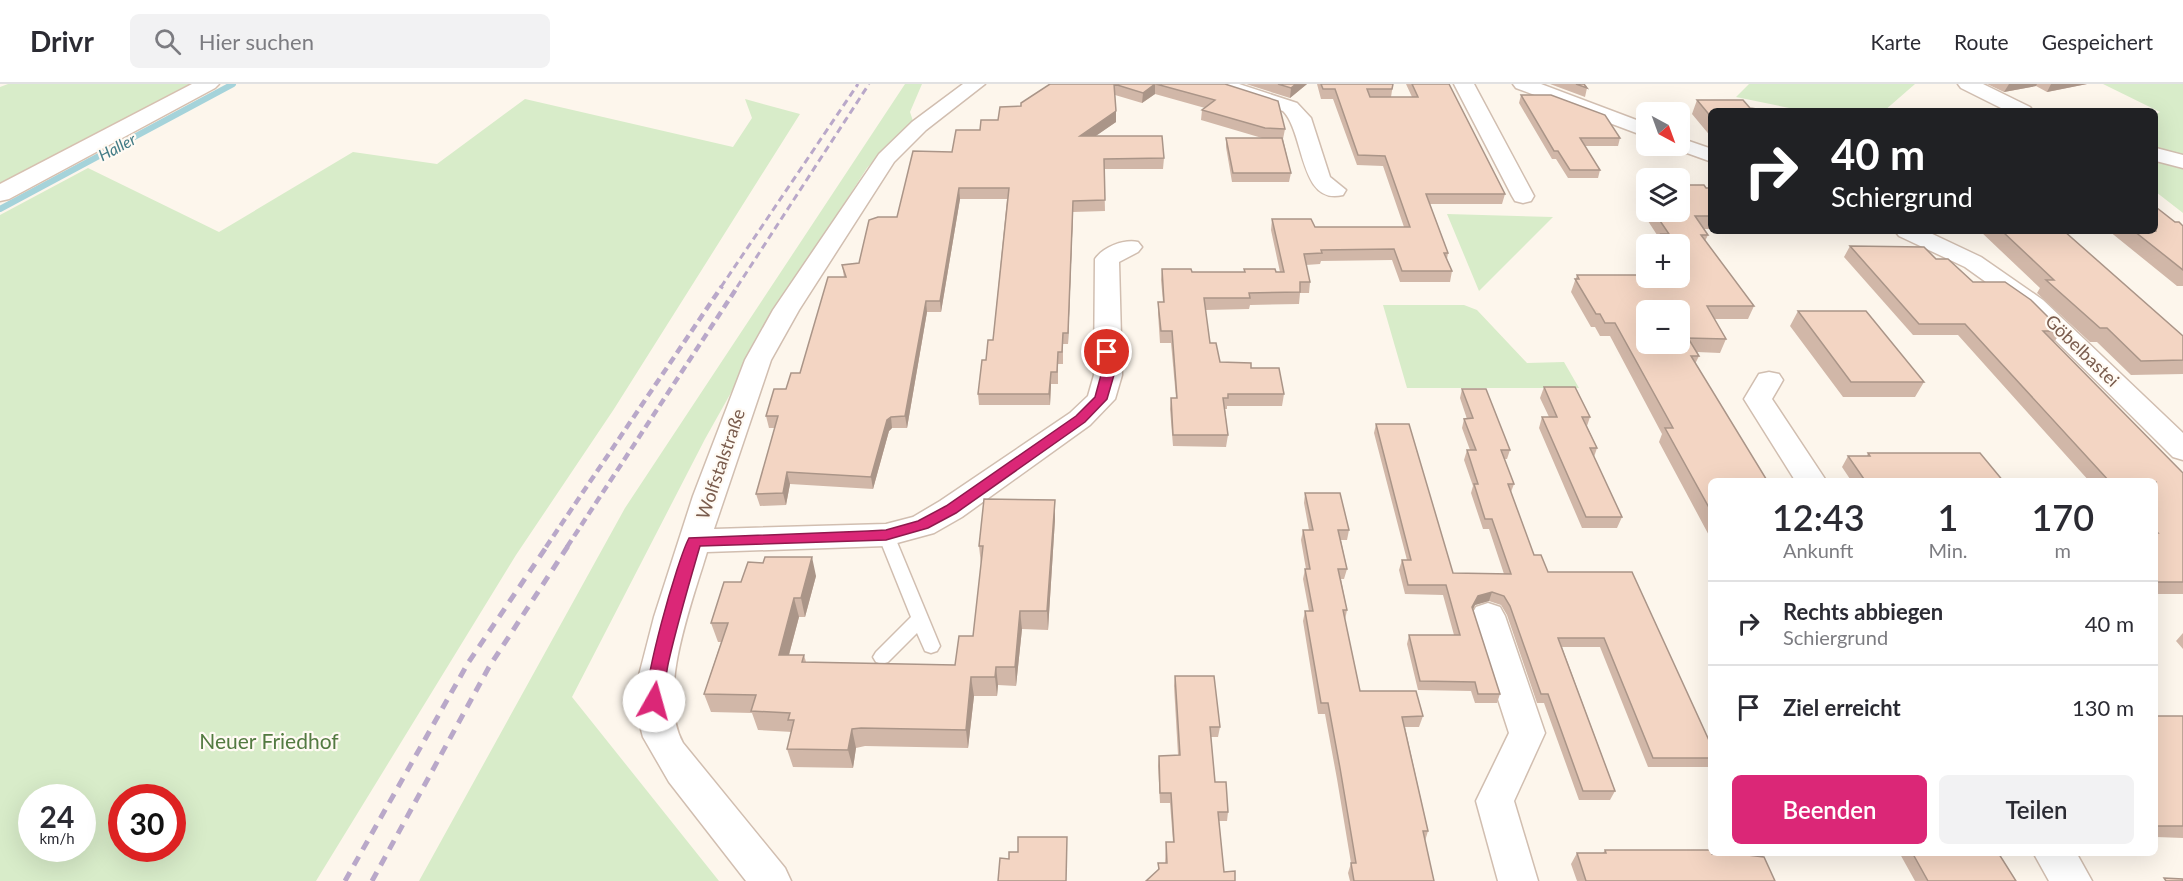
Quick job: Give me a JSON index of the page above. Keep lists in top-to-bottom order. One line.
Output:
{"streets":{"street":["Göbelbastei","Wolfstalstraße"]},"water":["Haller"],"parks":["Neuer Friedhof"],"north":"bottom right","page":{"header":"Drivr","search":"Hier suchen","nav":["Karte","Route","Gespeichert"],"map_buttons":["+","−"],"turn":["40 m","Schiergrund"],"eta":["12:43","Ankunft","1","Min.","170","m"],"list":[{"name":"Rechts abbiegen","note":"Schiergrund","value":"40 m"},{"name":"Ziel erreicht","value":"130 m"}],"buttons":["Beenden","Teilen"],"speed":"24 km/h","limit":"30"}}
